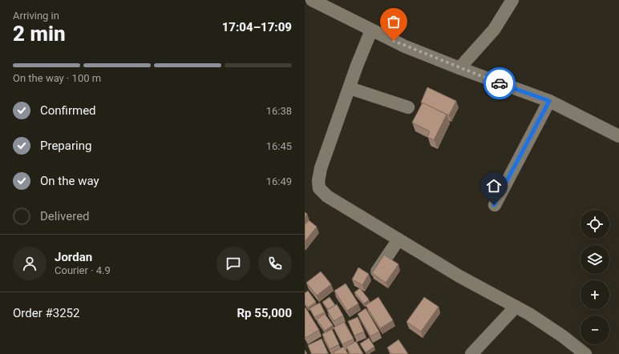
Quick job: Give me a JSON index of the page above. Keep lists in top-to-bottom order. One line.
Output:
{"page":{"heading":["2 min","Arriving in","17:04–17:09"],"panel":["Jordan","Courier · 4.9","Order #3252","Rp 55,000"],"bar":"On the way · 100 m","list":[["Confirmed","16:38"],["Preparing","16:45"],["On the way","16:49"],"Delivered"],"map_buttons":["+","−"]}}
